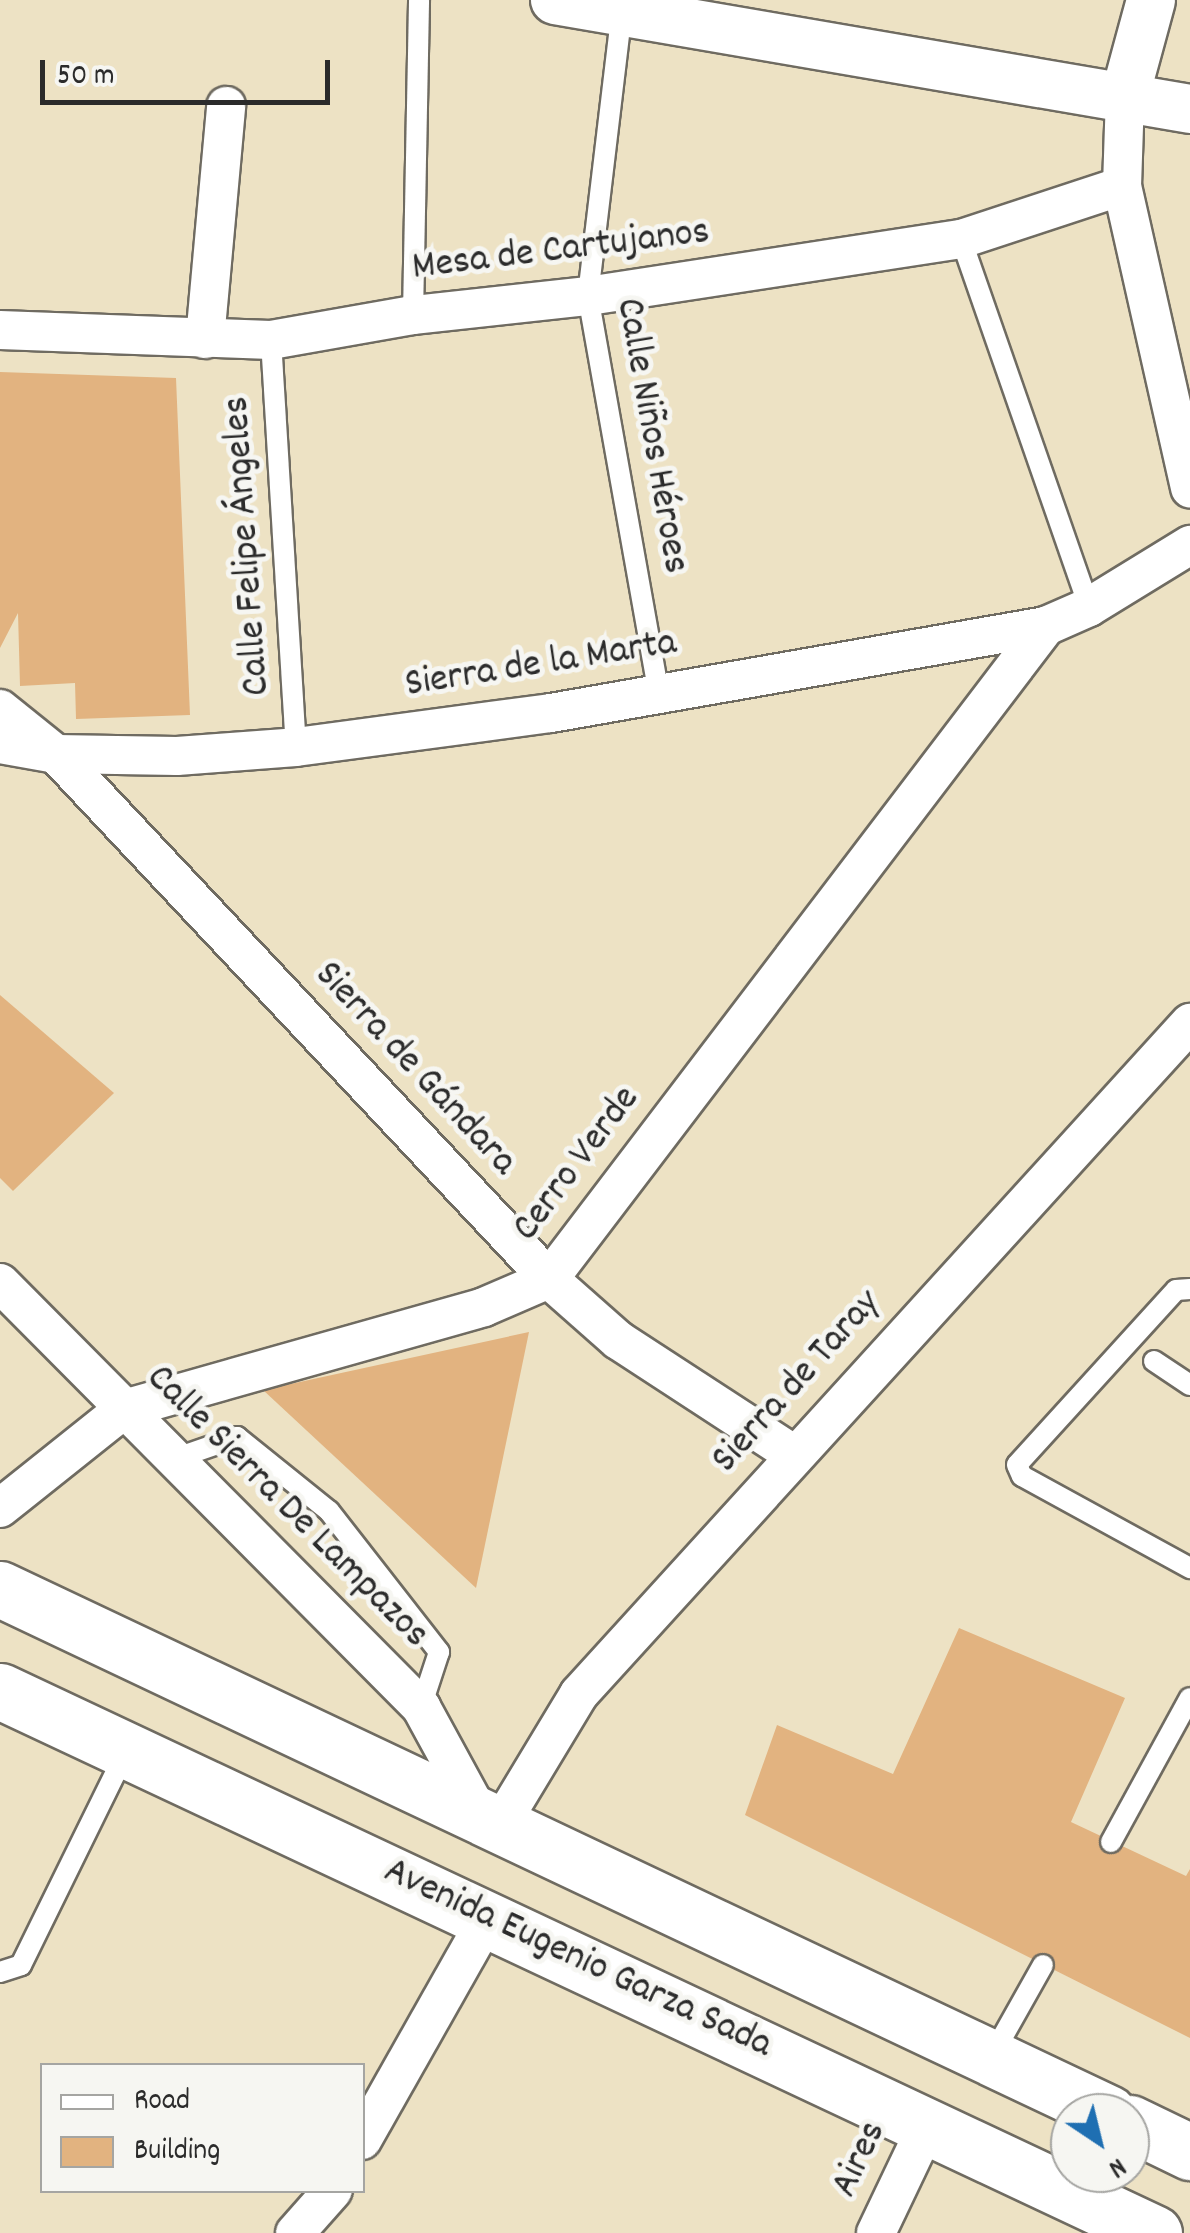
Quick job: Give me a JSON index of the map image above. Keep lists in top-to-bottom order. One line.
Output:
{"streets":{"highway":["Avenida Eugenio Garza Sada"],"street":["Mesa de Cartujanos","Sierra de la Marta","Sierra de Gándara","Cerro Verde","Sierra de Taray","Calle Sierra De Lampazos","Aires"],"lane":["Calle Niños Héroes","Calle Felipe Ángeles"]},"crossings":[["Mesa de Cartujanos","Calle Niños Héroes"],["Mesa de Cartujanos","Calle Felipe Ángeles"],["Calle Niños Héroes","Sierra de la Marta"],["Calle Felipe Ángeles","Sierra de la Marta"],["Sierra de la Marta","Sierra de Gándara"],["Sierra de la Marta","Cerro Verde"],["Sierra de Gándara","Cerro Verde"],["Sierra de Gándara","Sierra de Taray"],["Cerro Verde","Calle Sierra De Lampazos"],["Sierra de Taray","Calle Sierra De Lampazos"],["Avenida Eugenio Garza Sada","Aires"]],"legend":["Road","Building"],"scale_bar":"50 m","north":"bottom right"}
